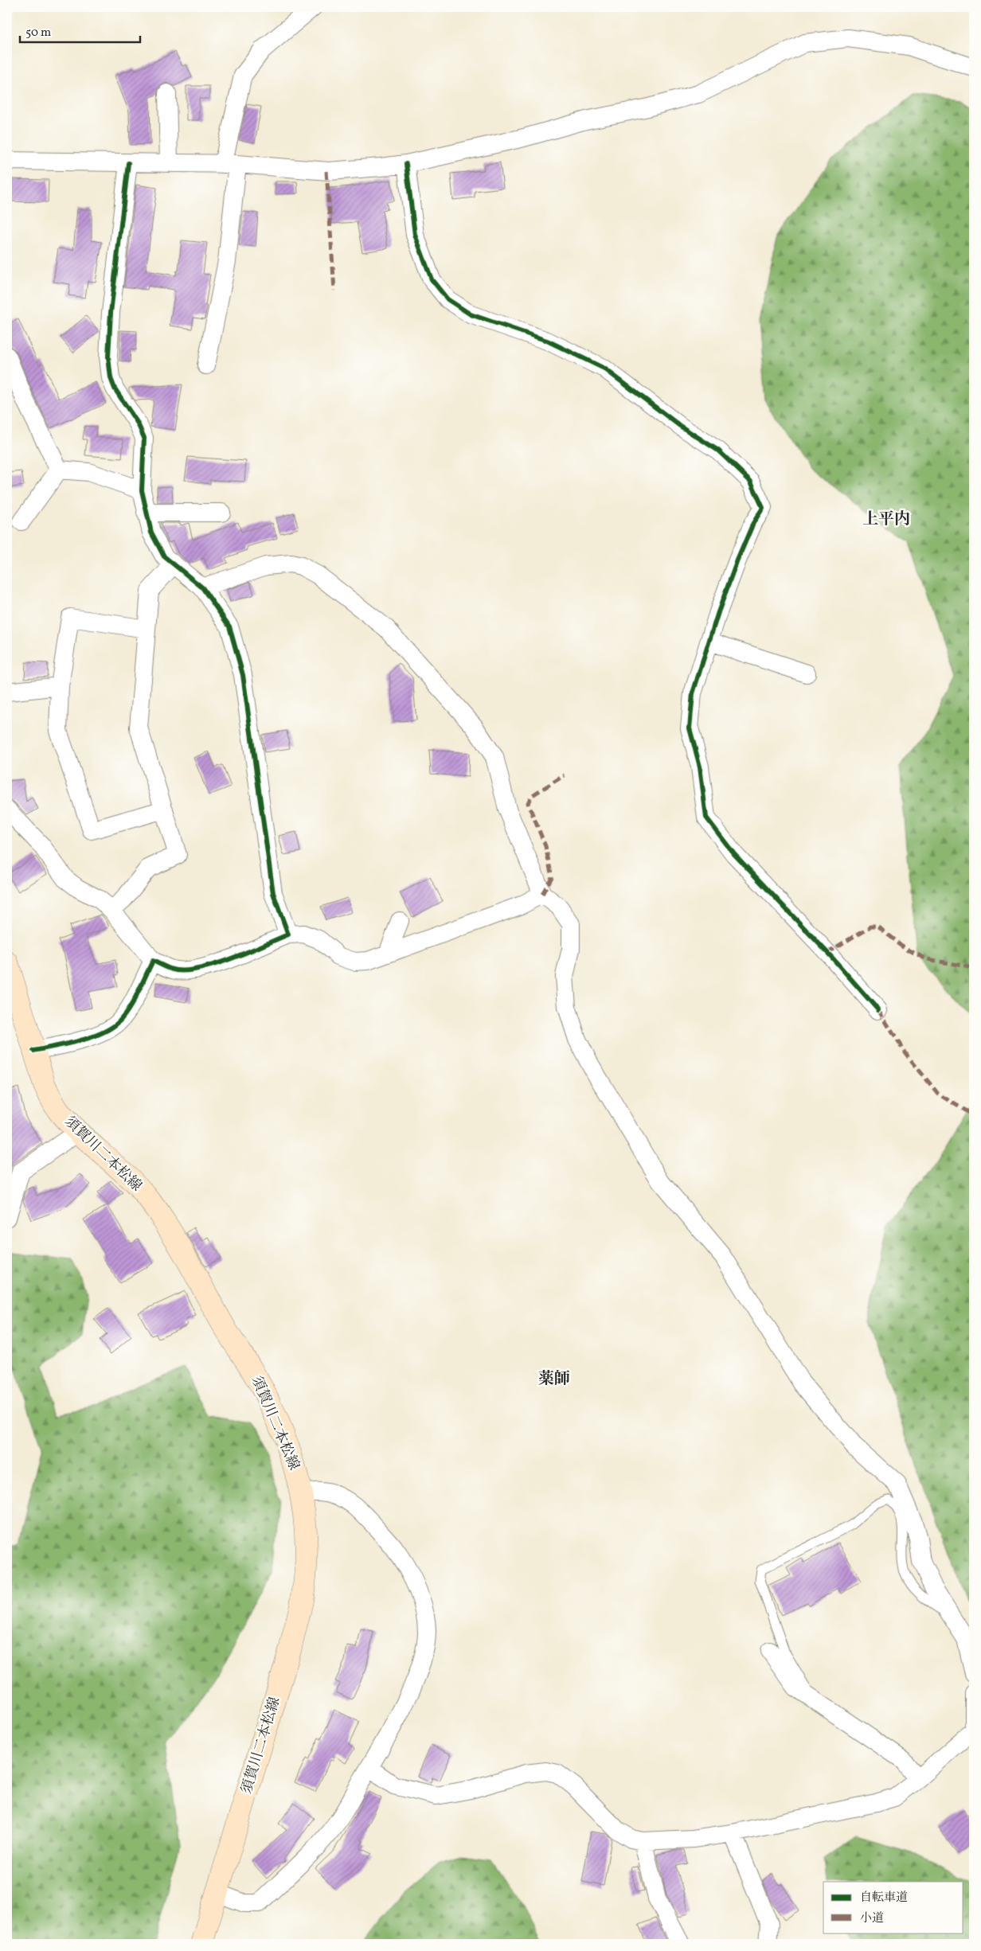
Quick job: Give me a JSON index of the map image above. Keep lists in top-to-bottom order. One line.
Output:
{"streets":{"main road":["須賀川二本松線"]},"districts":["上平内","薬師"],"legend":["自転車道","小道"],"scale_bar":"50 m"}
